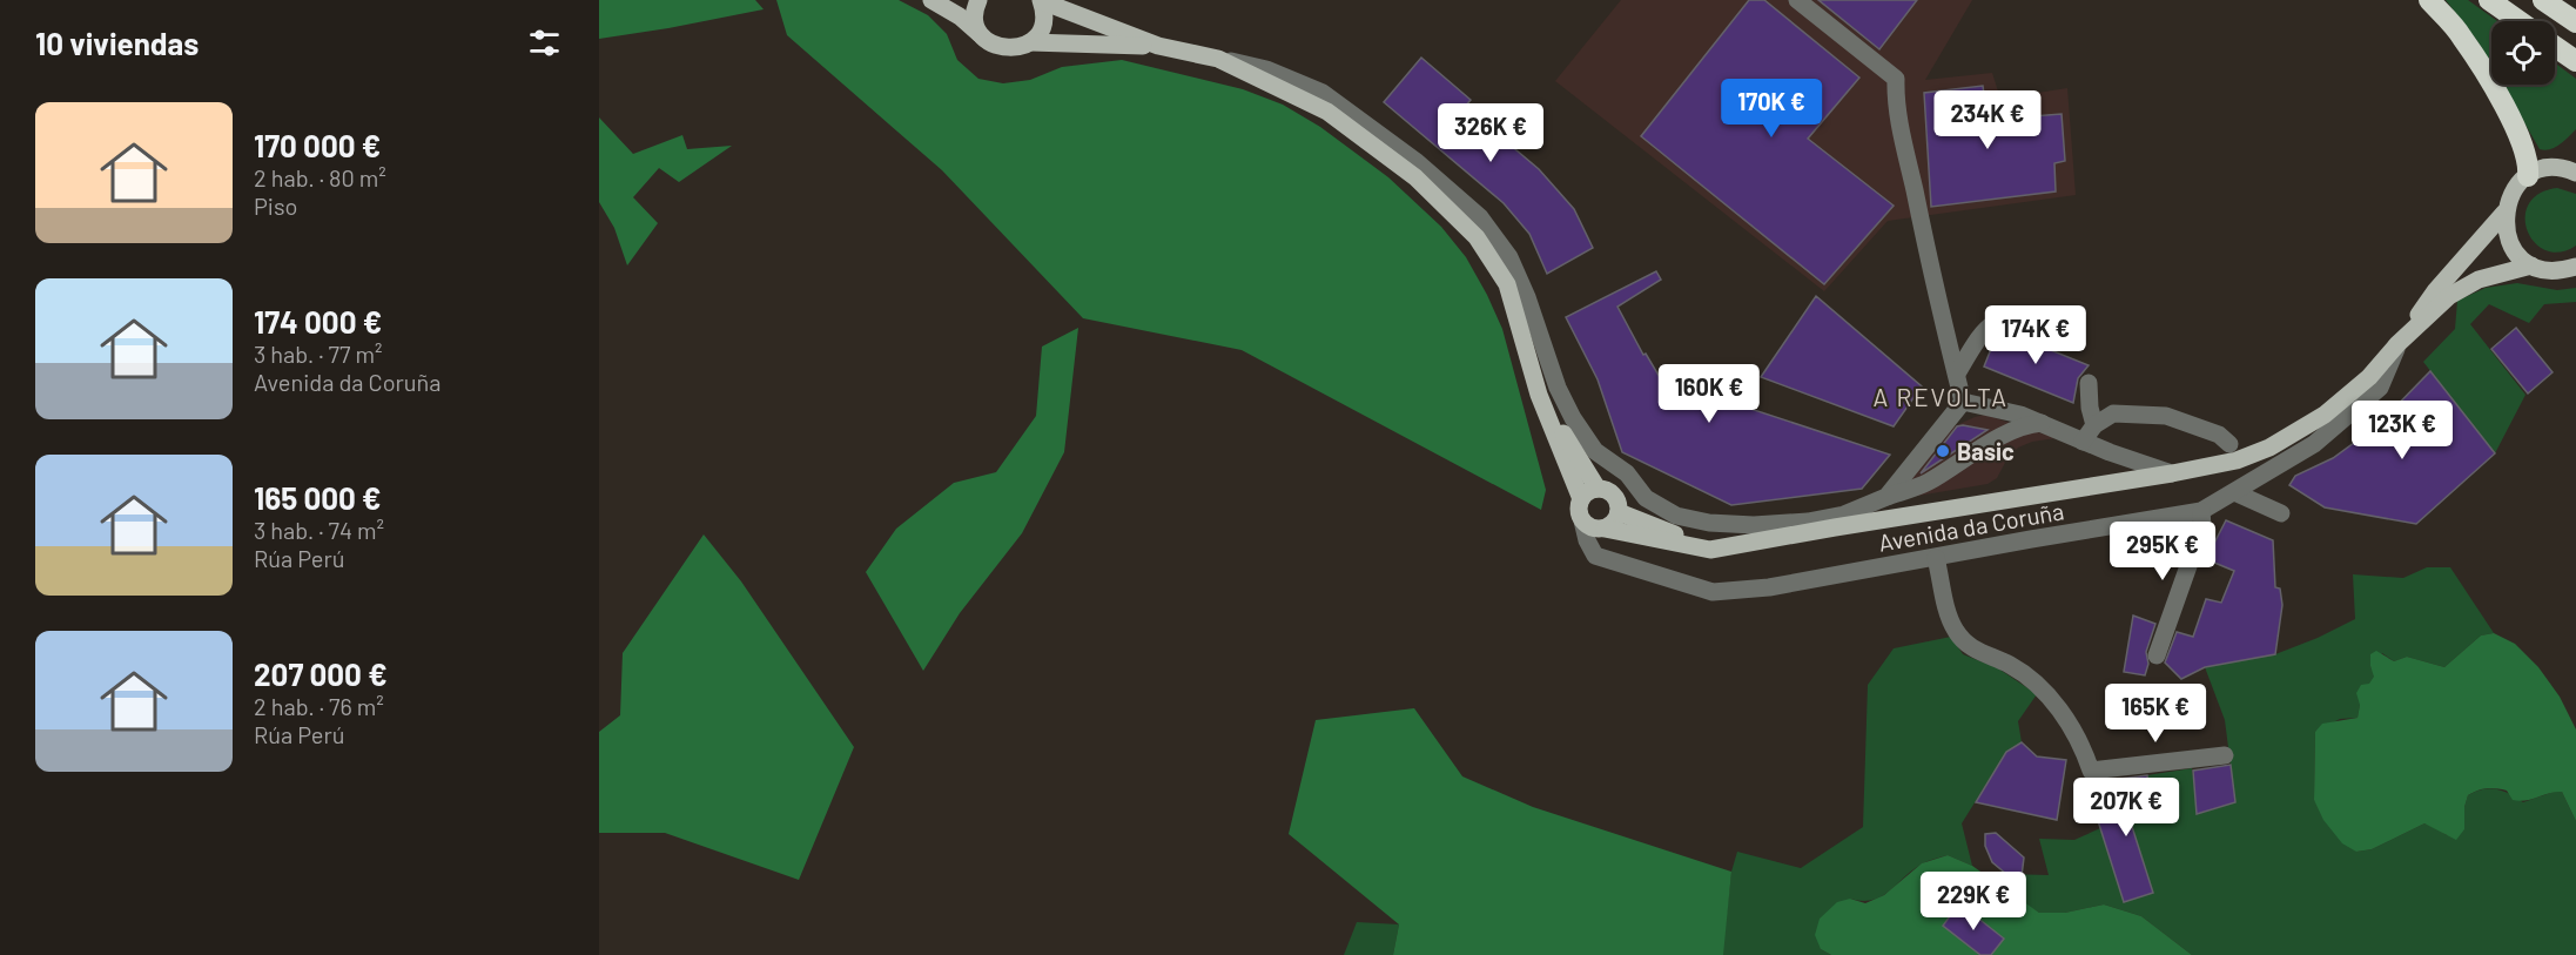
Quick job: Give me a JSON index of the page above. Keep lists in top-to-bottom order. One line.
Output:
{"streets":{"main road":["Avenida da Coruña"]},"districts":["A REVOLTA"],"places":["Basic"],"page":{"heading":"10 viviendas","price":["170K €","234K €","326K €","174K €","160K €","123K €","295K €","165K €","207K €","229K €"],"list":[{"name":"170 000 €","note":"2 hab. · 80 m² · Piso"},{"name":"174 000 €","note":"3 hab. · 77 m² · Avenida da Coruña"},{"name":"165 000 €","note":"3 hab. · 74 m² · Rúa Perú"},{"name":"207 000 €","note":"2 hab. · 76 m² · Rúa Perú"}]}}
